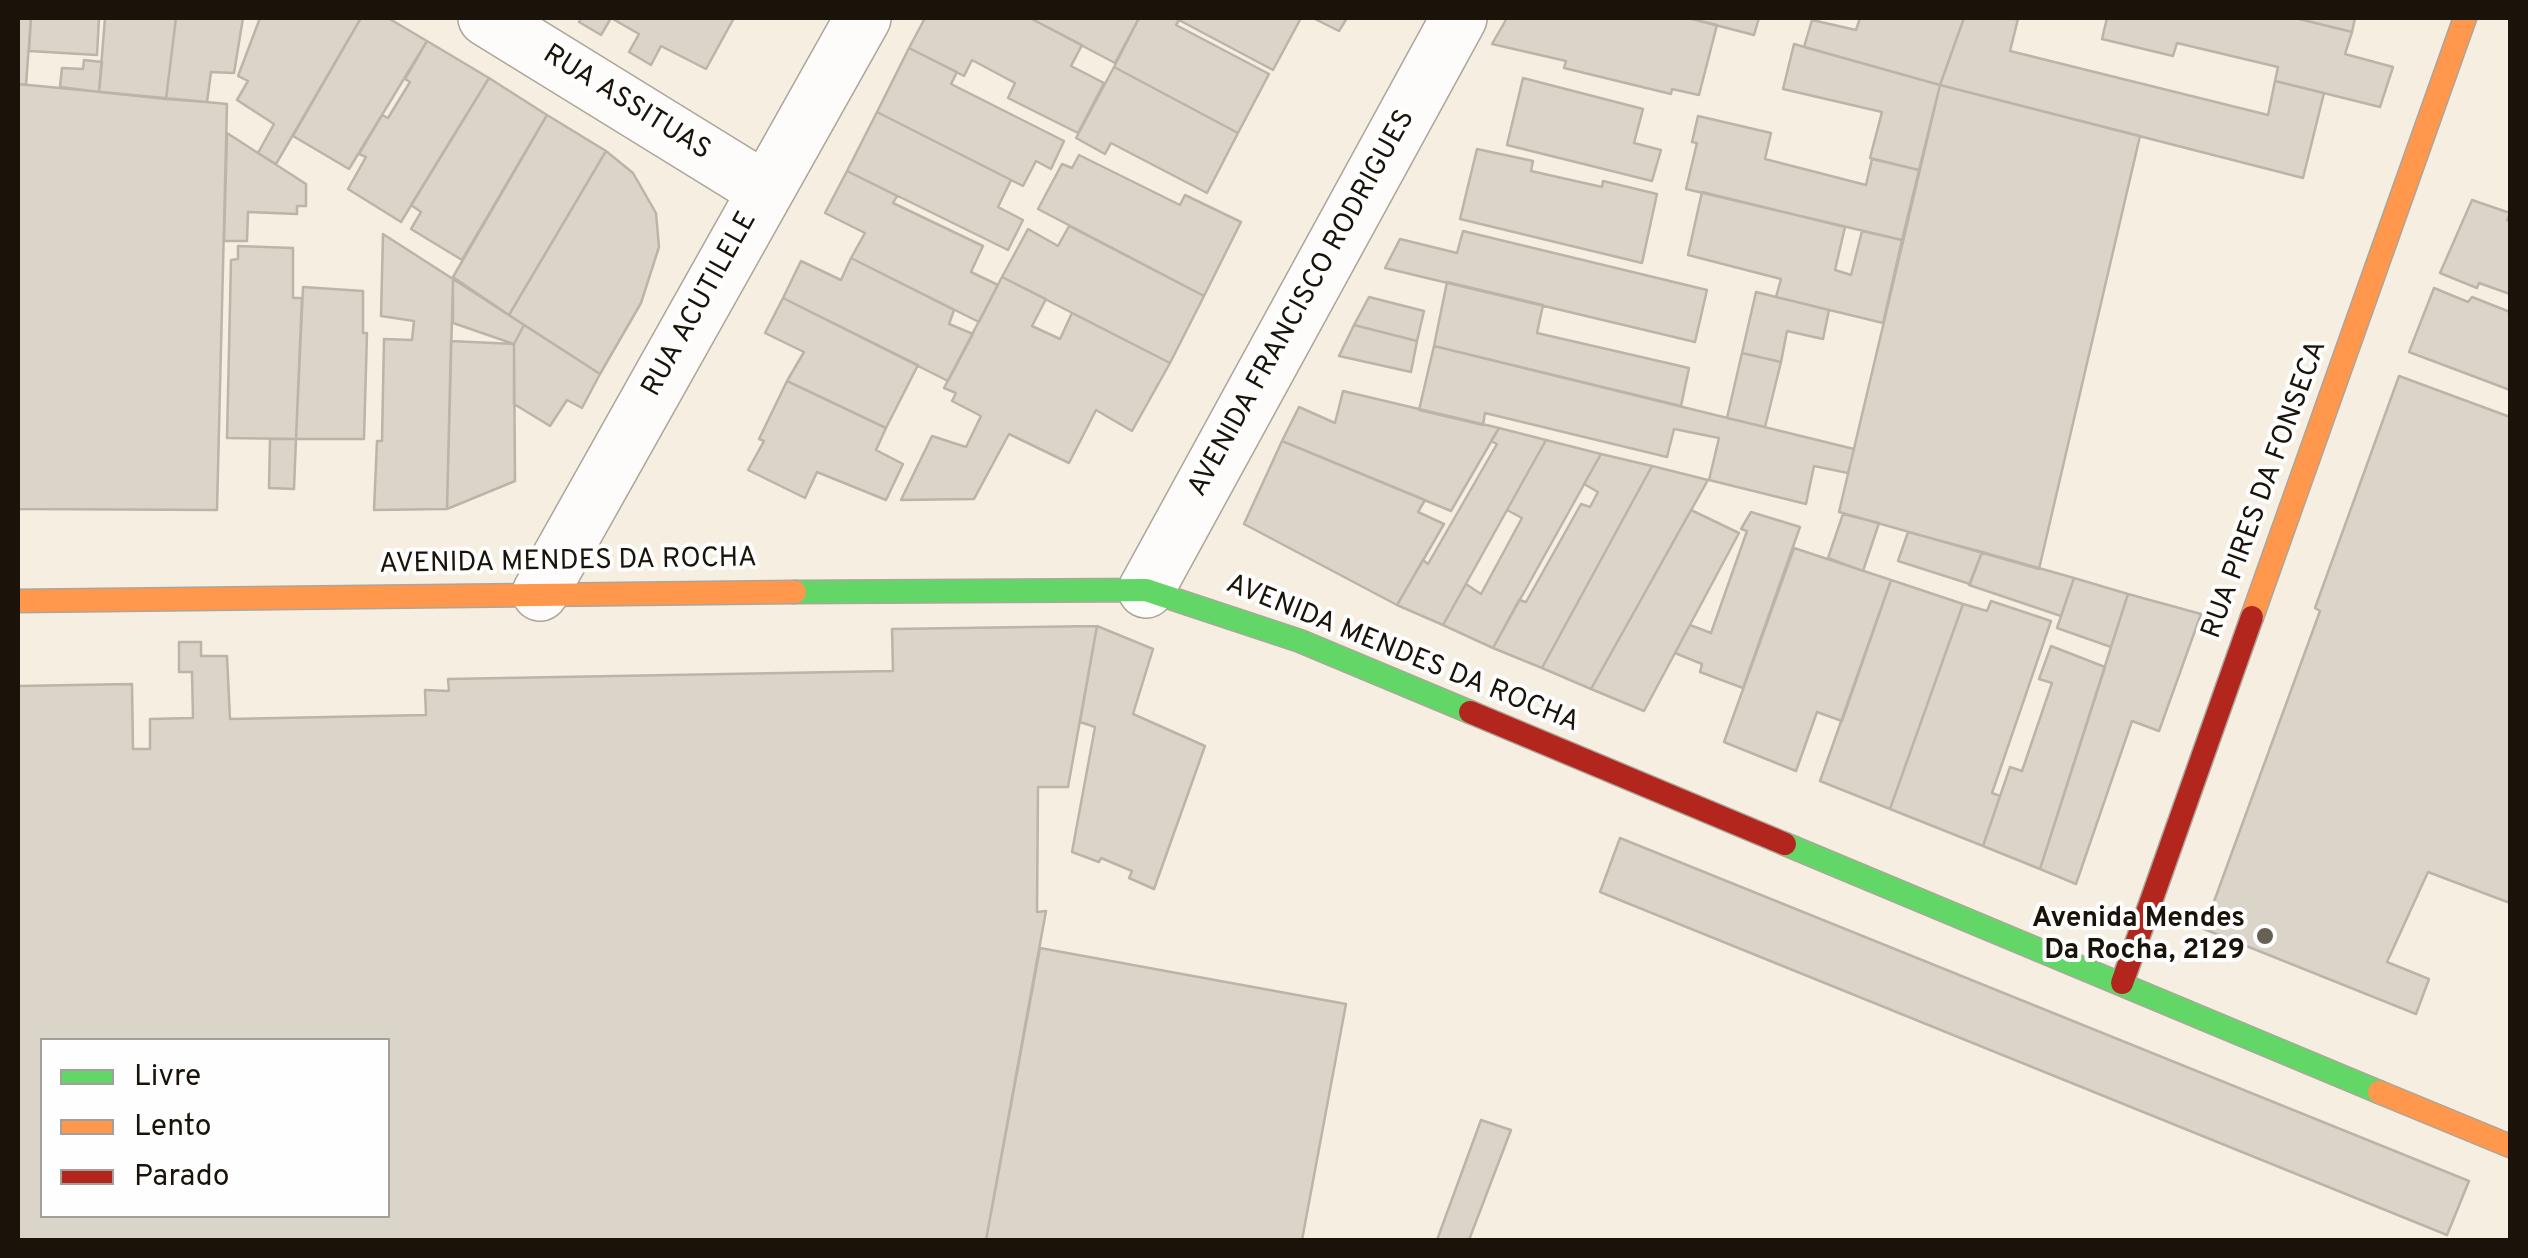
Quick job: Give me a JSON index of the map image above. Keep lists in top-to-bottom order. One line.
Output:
{"streets":{"street":["RUA ASSITUAS","AVENIDA FRANCISCO RODRIGUES","RUA ACUTILELE","RUA PIRES DA FONSECA","AVENIDA MENDES DA ROCHA"]},"crossings":[["RUA ASSITUAS","RUA ACUTILELE"],["AVENIDA FRANCISCO RODRIGUES","AVENIDA MENDES DA ROCHA"],["RUA ACUTILELE","AVENIDA MENDES DA ROCHA"],["RUA PIRES DA FONSECA","AVENIDA MENDES DA ROCHA"]],"places":["Avenida Mendes Da Rocha, 2129"],"legend":["Livre","Lento","Parado"]}
